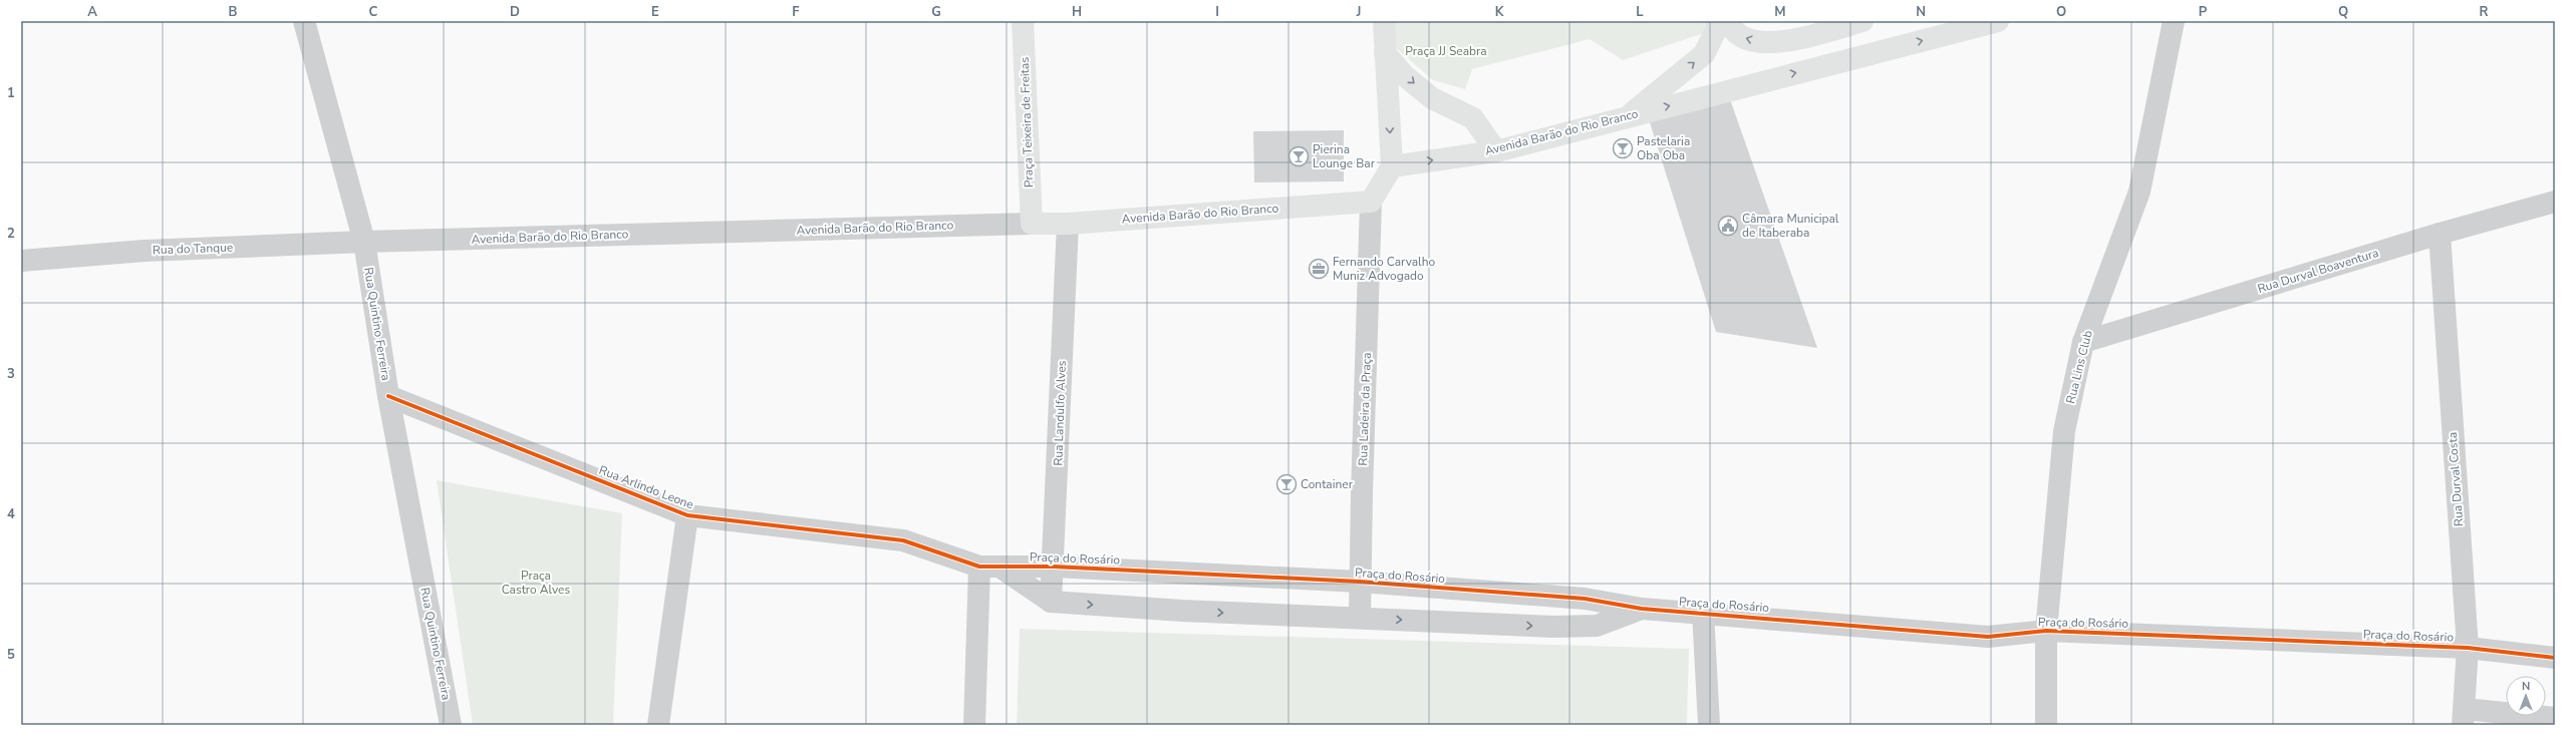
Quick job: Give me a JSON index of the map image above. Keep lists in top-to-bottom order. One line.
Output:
{"streets":{"street":["Praça Teixeira de Freitas","Avenida Barão do Rio Branco","Rua do Tanque","Rua Durval Boaventura","Rua Quintino Ferreira","Rua Lins Club","Rua Ladeira da Praça","Rua Landulfo Alves","Rua Durval Costa","Rua Arlindo Leone","Praça do Rosário"]},"crossings":[["Praça Teixeira de Freitas","Avenida Barão do Rio Branco"],["Avenida Barão do Rio Branco","Rua do Tanque"],["Avenida Barão do Rio Branco","Rua Quintino Ferreira"],["Avenida Barão do Rio Branco","Rua Ladeira da Praça"],["Avenida Barão do Rio Branco","Rua Landulfo Alves"],["Rua do Tanque","Rua Quintino Ferreira"],["Rua Durval Boaventura","Rua Lins Club"],["Rua Durval Boaventura","Rua Durval Costa"],["Rua Quintino Ferreira","Rua Arlindo Leone"],["Rua Lins Club","Praça do Rosário"],["Rua Ladeira da Praça","Praça do Rosário"],["Rua Landulfo Alves","Praça do Rosário"],["Rua Durval Costa","Praça do Rosário"],["Rua Arlindo Leone","Praça do Rosário"]],"parks":["Praça JJ Seabra","Praça Castro Alves"],"places":{"bar":["Pastelaria Oba Oba","Pierina Lounge Bar","Container"],"public building":["Câmara Municipal de Itaberaba"],"office":["Fernando Carvalho Muniz Advogado"]},"north":"top","grid":{"columns":["A","B","C","D","E","F","G","H","I","J","K","L","M","N","O","P","Q","R"],"rows":["1","2","3","4","5"]}}
